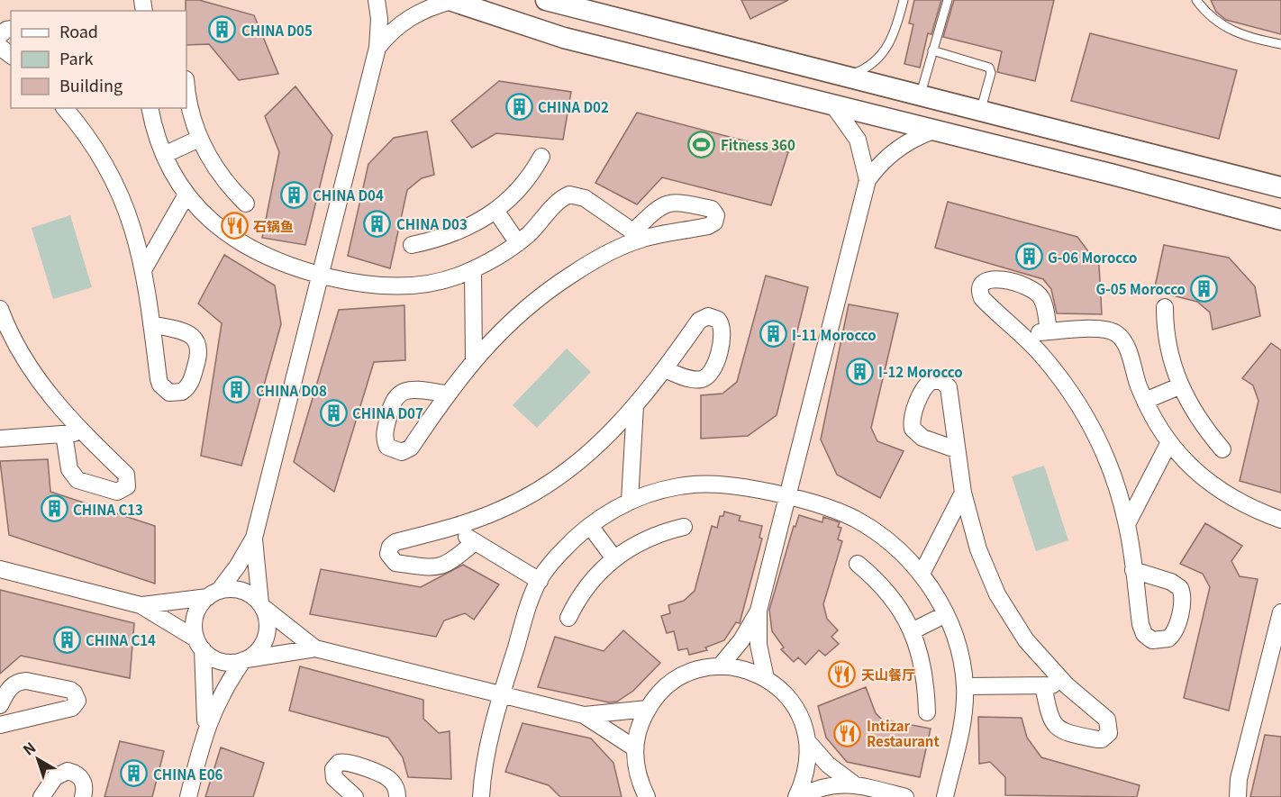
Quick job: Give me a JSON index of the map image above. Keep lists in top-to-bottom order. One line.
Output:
{"places":{"building":["CHINA D05","CHINA D02","CHINA D04","CHINA D03","G-06 Morocco","G-05 Morocco","I-11 Morocco","I-12 Morocco","CHINA D08","CHINA D07","CHINA C13","CHINA C14","CHINA E06"],"sports":["Fitness 360"],"restaurant":["石锅鱼","天山餐厅","Intizar Restaurant"]},"legend":["Road","Park","Building"],"north":"top left"}
